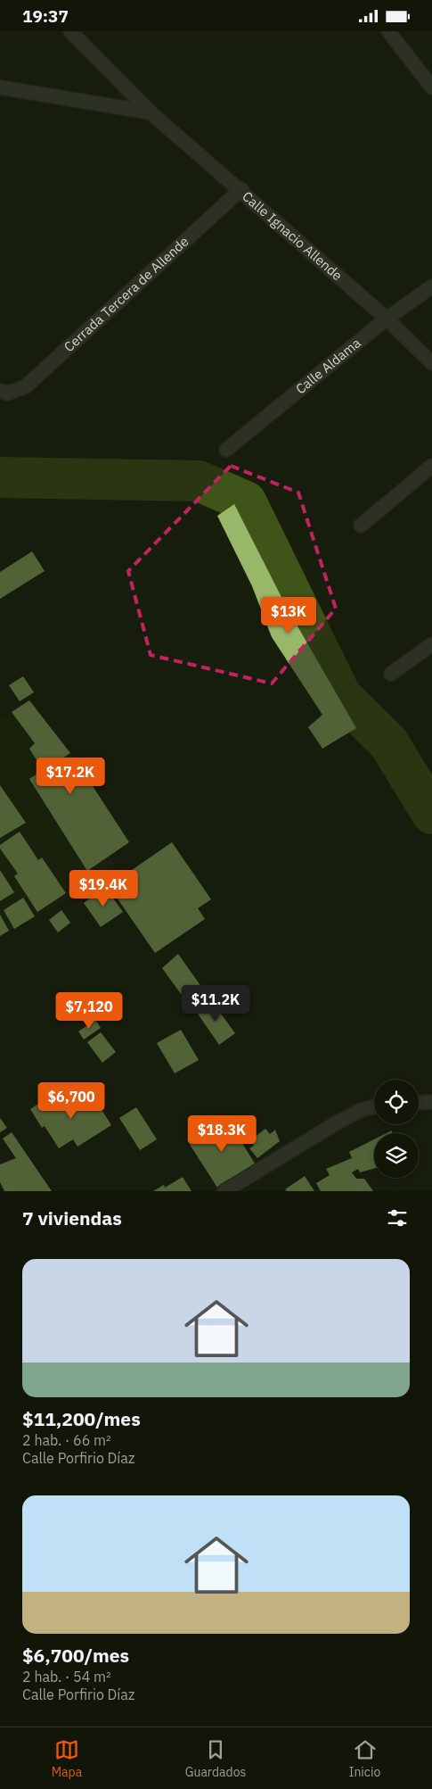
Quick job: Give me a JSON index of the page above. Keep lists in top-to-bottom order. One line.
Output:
{"streets":{"street":["Calle Ignacio Allende","Cerrada Tercera de Allende","Calle Aldama"]},"crossings":[["Calle Ignacio Allende","Cerrada Tercera de Allende"],["Calle Ignacio Allende","Calle Aldama"]],"page":{"status":"19:37","price":["$13K","$17.2K","$19.4K","$11.2K","$7,120","$6,700","$18.3K"],"heading":"7 viviendas","list":[{"name":"$11,200/mes","note":"2 hab. · 66 m² · Calle Porfirio Díaz"},{"name":"$6,700/mes","note":"2 hab. · 54 m² · Calle Porfirio Díaz"}],"tabs":["Mapa","Guardados","Inicio"]}}
